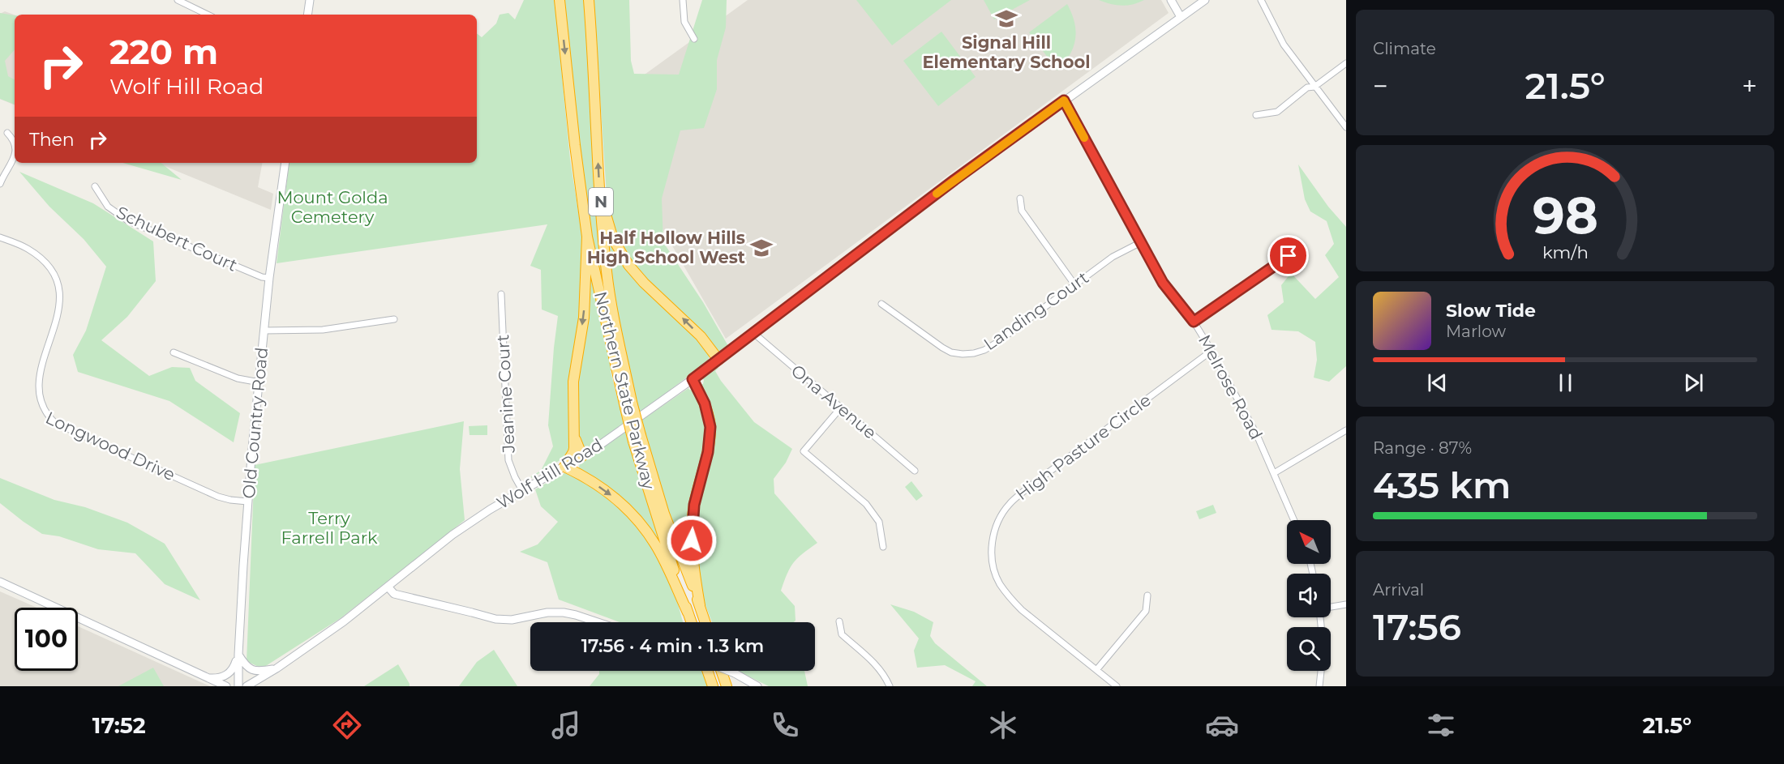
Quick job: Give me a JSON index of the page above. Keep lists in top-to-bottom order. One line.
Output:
{"streets":{"highway":["N","Northern State Parkway"],"street":["Schubert Court","Landing Court","Melrose Road","Jeanine Court","Ona Avenue","Old Country Road","Longwood Drive","High Pasture Circle","Wolf Hill Road"]},"crossings":[["Schubert Court","Old Country Road"],["Landing Court","Melrose Road"],["Melrose Road","High Pasture Circle"],["Melrose Road","Wolf Hill Road"],["Jeanine Court","Wolf Hill Road"],["Ona Avenue","Wolf Hill Road"],["Old Country Road","Longwood Drive"]],"parks":["Mount Golda Cemetery","Terry Farrell Park"],"places":{"school or university":["Signal Hill Elementary School","Half Hollow Hills High School West"]},"north":"top left","page":{"tile":["Climate",["Range · 87%","435 km"],["Arrival","17:56"]],"turn":["220 m","Wolf Hill Road"],"heat":["−","21.5°","+"],"then":"Then","song":["Slow Tide","Marlow"],"limit":"100","trip":"17:56 · 4 min · 1.3 km","tabs":["17:52","21.5°"],"gauge":["98","km/h"]}}
